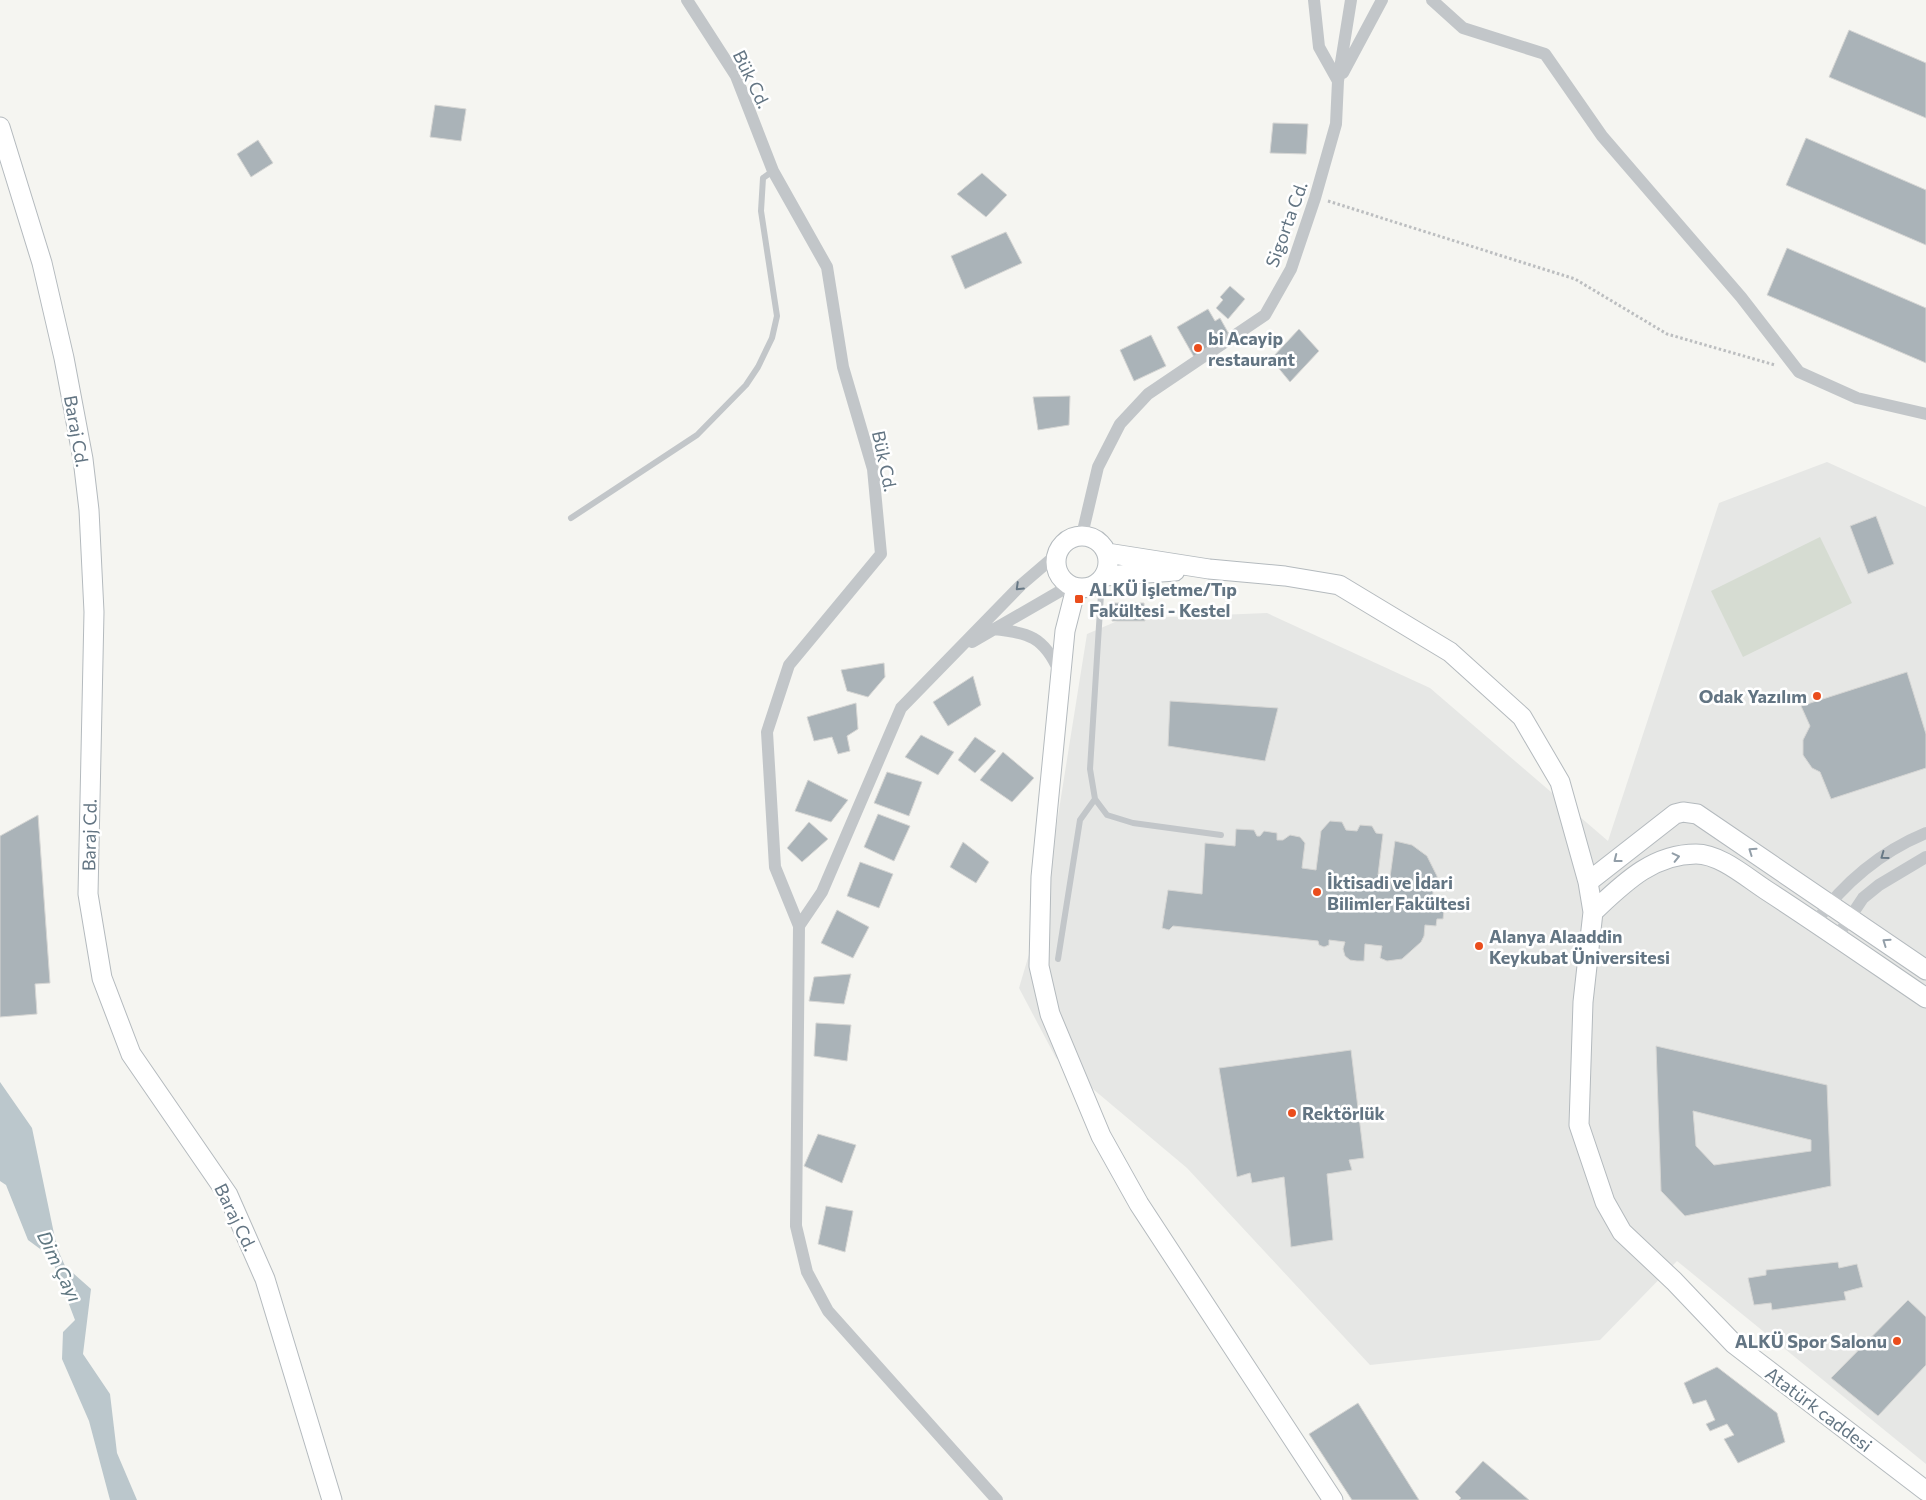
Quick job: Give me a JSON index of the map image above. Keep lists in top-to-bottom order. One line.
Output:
{"streets":{"street":["Bük Cd.","Sigorta Cd.","Baraj Cd.","Atatürk caddesi"]},"water":["Dim Çayı"],"places":{"other":["bi Acayip restaurant","Odak Yazılım","İktisadi ve İdari Bilimler Fakültesi","Alanya Alaaddin Keykubat Üniversitesi","Rektörlük","ALKÜ Spor Salonu"],"transit":["ALKÜ İşletme/Tıp Fakültesi - Kestel"]}}
